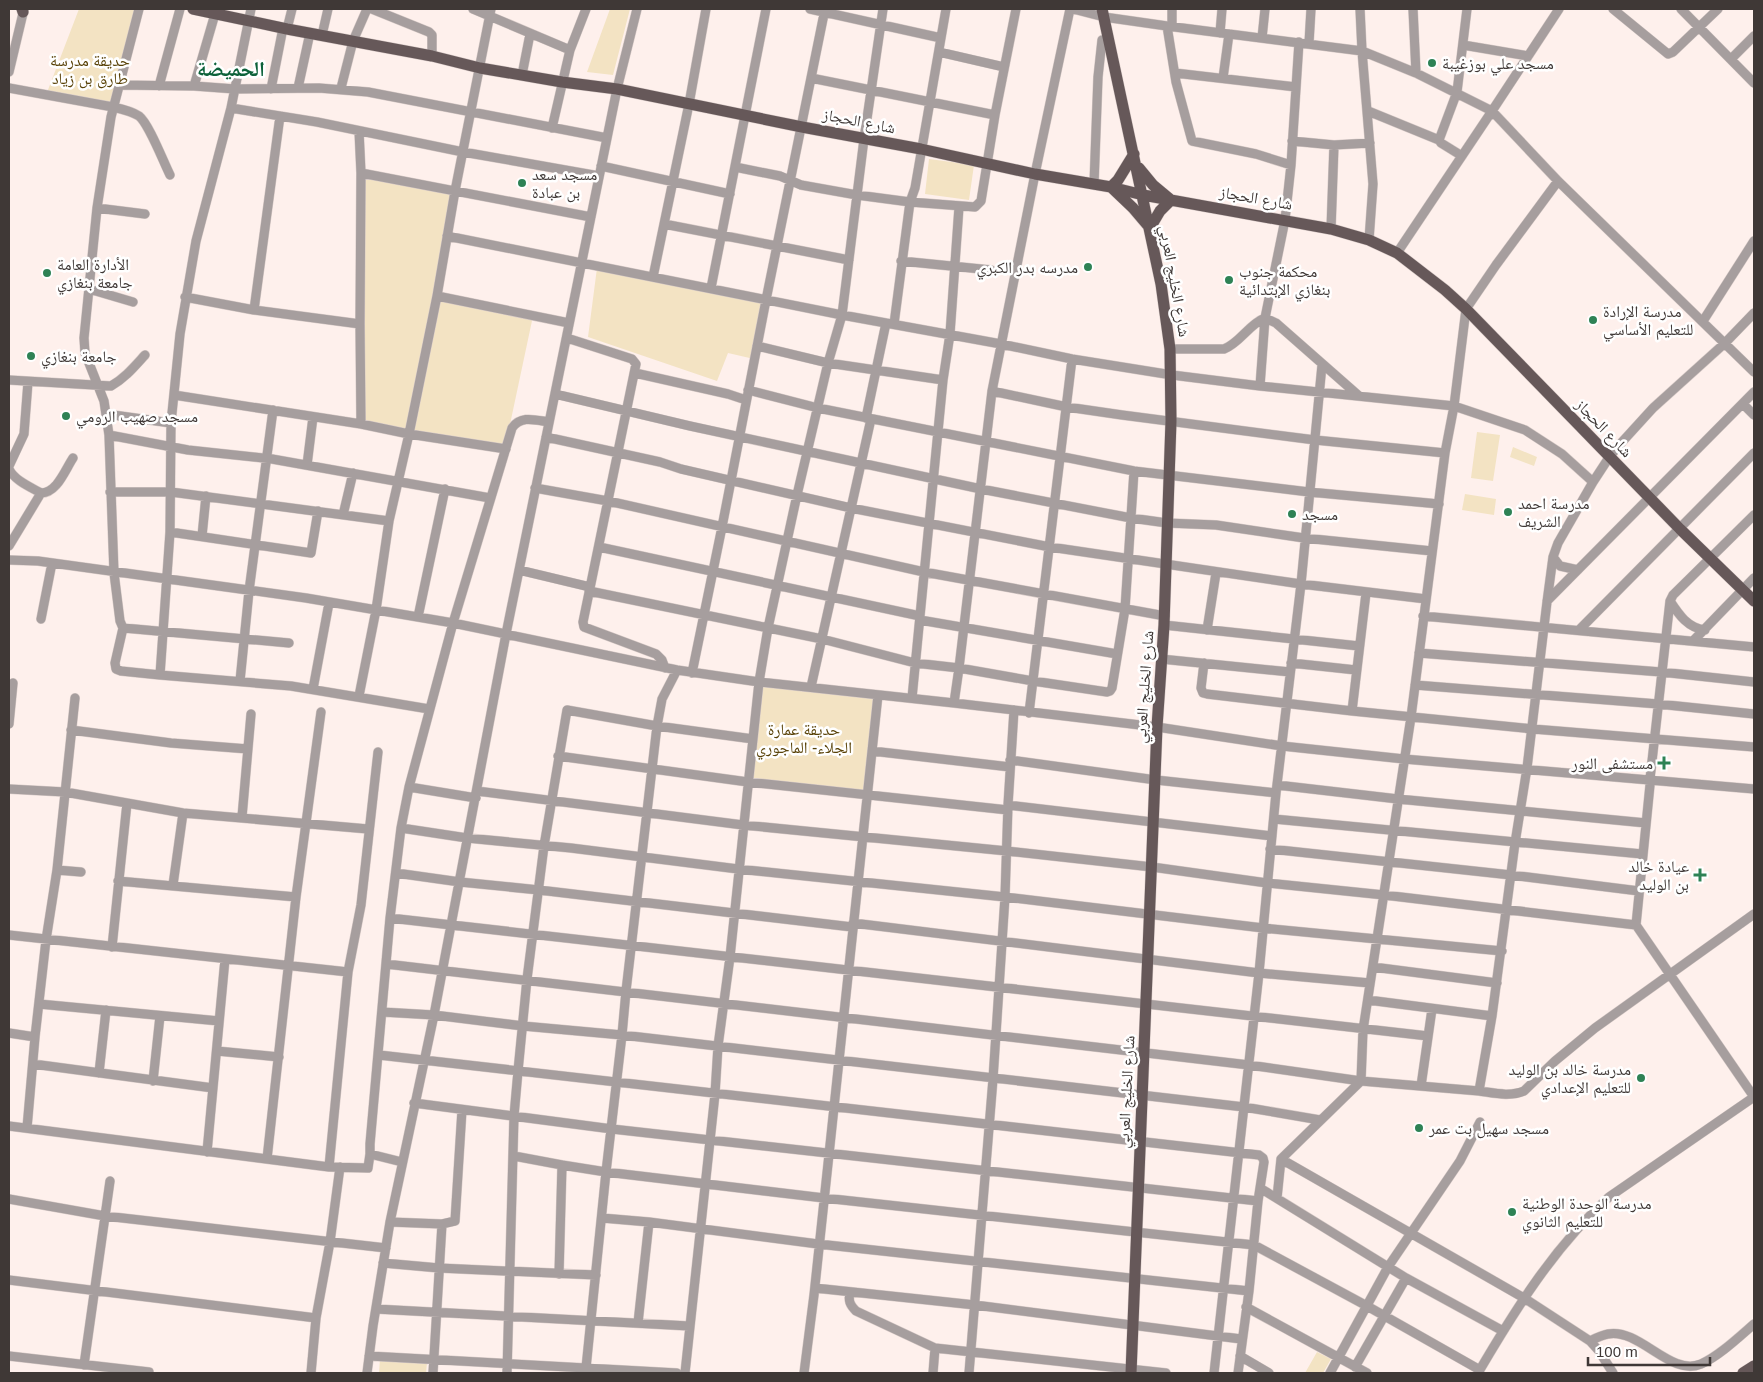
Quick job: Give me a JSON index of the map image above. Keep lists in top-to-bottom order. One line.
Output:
{"streets":{"main road":["شارع الحجاز","شارع الخليج العربي"]},"crossings":[["شارع الحجاز","شارع الخليج العربي"]],"districts":["الحميضة"],"parks":["حديقة مدرسة طارق بن زياد","حديقة عمارة الجلاء- الماجوري"],"places":{"other":["مسجد علي بوزغيبة","مسجد سعد بن عبادة","مدرسه بدر الكبري","الأدارة العامة جامعة بنغازي","محكمة جنوب بنغازي الإبتدائية","مدرسة الإرادة للتعليم الأساسي","جامعة بنغازي","مسجد صهيب الرومي","مدرسة احمد الشريف","مسجد","مدرسة خالد بن الوليد للتعليم الإعدادي","مسجد سهيل بت عمر","مدرسة الوحدة الوطنية للتعليم الثانوي"],"health":["مستشفى النور","عيادة خالد بن الوليد"]},"scale_bar":"100 m"}
